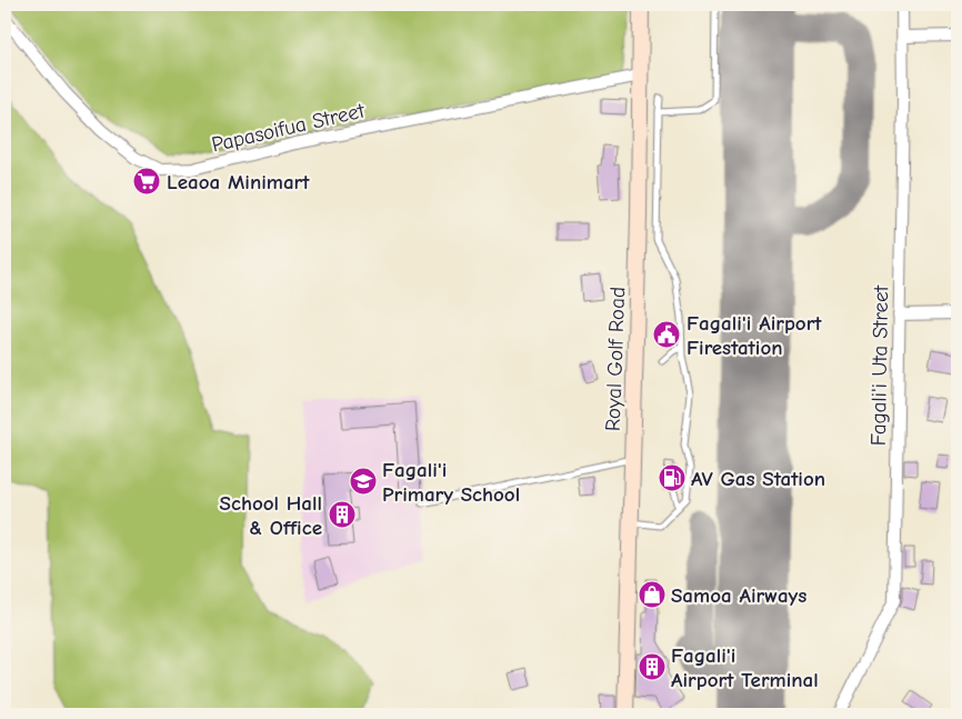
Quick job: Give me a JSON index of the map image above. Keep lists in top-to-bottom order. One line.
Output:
{"streets":{"main road":["Royal Golf Road"],"street":["Papasoifua Street","Fagali'i Uta Street"]},"crossings":[["Papasoifua Street","Royal Golf Road"]],"places":{"supermarket":["Leaoa Minimart"],"public building":["Fagali'i Airport Firestation"],"fuel station":["AV Gas Station"],"school or university":["Fagali'i Primary School"],"building":["School Hall & Office","Fagali'i Airport Terminal"],"shop":["Samoa Airways"]}}
